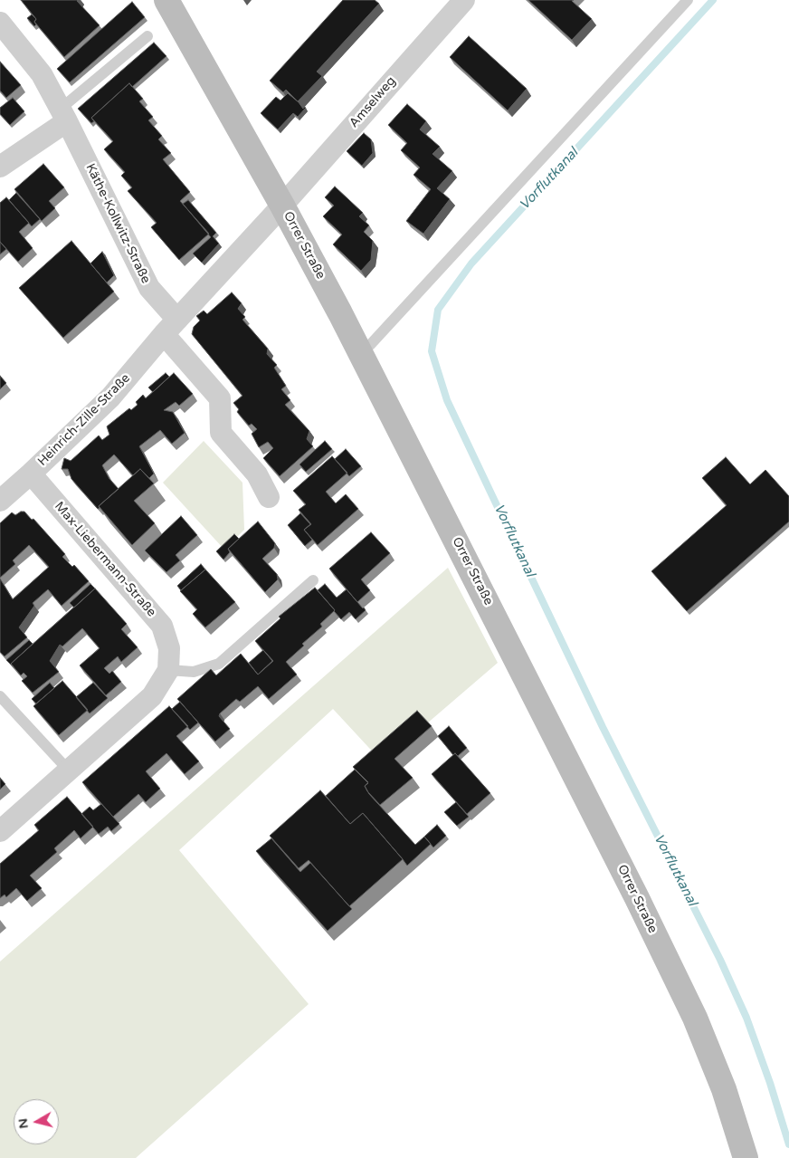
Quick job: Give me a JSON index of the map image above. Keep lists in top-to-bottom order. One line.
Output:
{"streets":{"main road":["Orrer Straße"],"street":["Amselweg","Käthe-Kollwitz-Straße","Heinrich-Zille-Straße","Max-Liebermann-Straße"]},"crossings":[["Amselweg","Orrer Straße"],["Amselweg","Heinrich-Zille-Straße"],["Käthe-Kollwitz-Straße","Heinrich-Zille-Straße"],["Orrer Straße","Heinrich-Zille-Straße"],["Heinrich-Zille-Straße","Max-Liebermann-Straße"]],"water":["Vorflutkanal"],"north":"left"}
